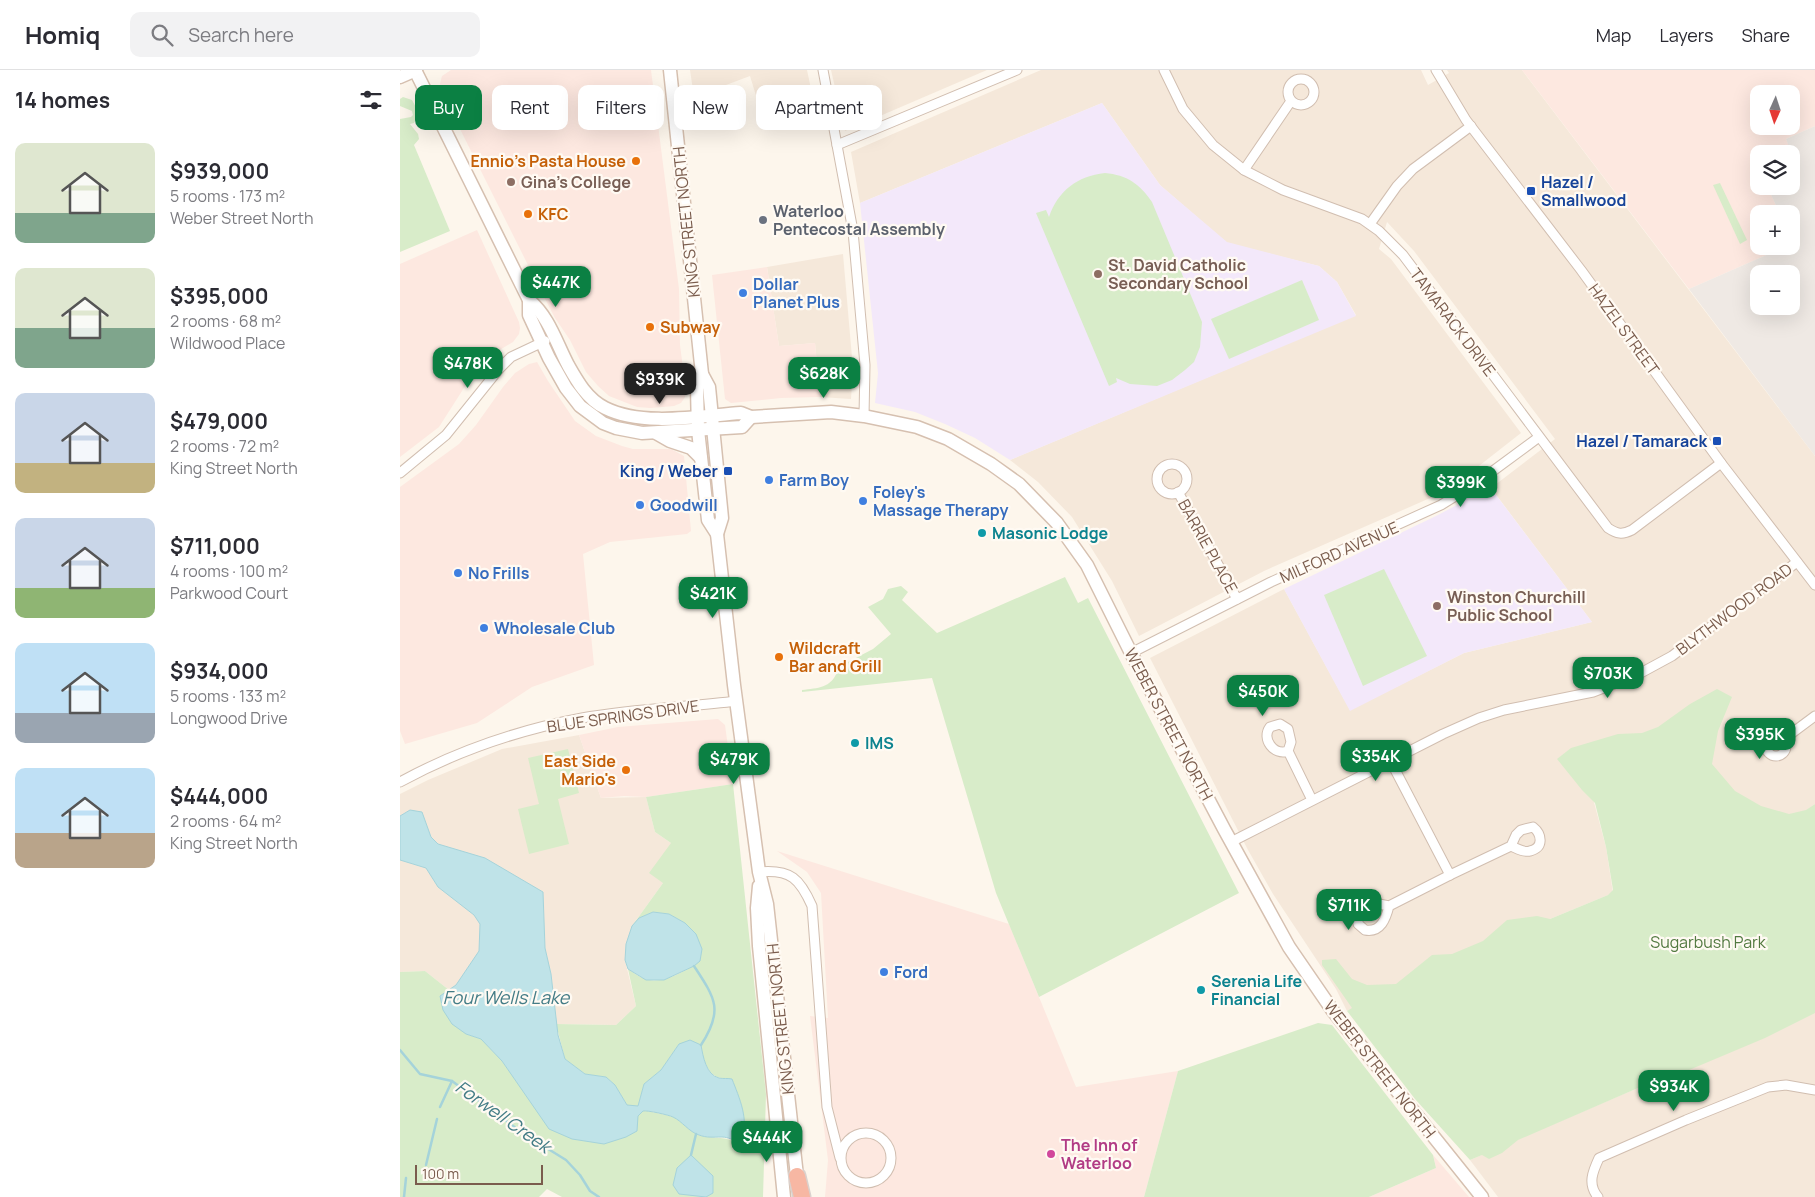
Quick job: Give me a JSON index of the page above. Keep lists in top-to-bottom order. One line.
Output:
{"streets":{"main road":["KING STREET NORTH","WEBER STREET NORTH"],"street":["TAMARACK DRIVE","HAZEL STREET","BARRIE PLACE","MILFORD AVENUE","BLYTHWOOD ROAD","BLUE SPRINGS DRIVE"]},"crossings":[["KING STREET NORTH","BLUE SPRINGS DRIVE"],["KING STREET NORTH","WEBER STREET NORTH"],["TAMARACK DRIVE","HAZEL STREET"],["TAMARACK DRIVE","MILFORD AVENUE"],["HAZEL STREET","BLYTHWOOD ROAD"],["BARRIE PLACE","MILFORD AVENUE"],["MILFORD AVENUE","WEBER STREET NORTH"],["BLYTHWOOD ROAD","WEBER STREET NORTH"]],"water":["Four Wells Lake","Forwell Creek"],"parks":["Sugarbush Park"],"places":{"other":["Ennio's Pasta House","Gina's College","KFC","Waterloo Pentecostal Assembly","St. David Catholic Secondary School","Dollar Planet Plus","Subway","Farm Boy","Foley's Massage Therapy","Goodwill","Masonic Lodge","No Frills","Winston Churchill Public School","Wholesale Club","Wildcraft Bar and Grill","IMS","East Side Mario's","Ford","Serenia Life Financial","The Inn of Waterloo"],"transit":["Hazel / Smallwood","Hazel / Tamarack","King / Weber"]},"scale_bar":"100 m","north":"bottom","page":{"header":"Homiq","search":"Search here","nav":["Map","Layers","Share"],"heading":"14 homes","map_buttons":["+","−"],"chip":["Buy","Rent","Filters","New","Apartment"],"list":[{"name":"$939,000","note":"5 rooms · 173 m² · Weber Street North"},{"name":"$395,000","note":"2 rooms · 68 m² · Wildwood Place"},{"name":"$479,000","note":"2 rooms · 72 m² · King Street North"},{"name":"$711,000","note":"4 rooms · 100 m² · Parkwood Court"},{"name":"$934,000","note":"5 rooms · 133 m² · Longwood Drive"},{"name":"$444,000","note":"2 rooms · 64 m² · King Street North"}],"price":["$447K","$478K","$628K","$939K","$399K","$421K","$703K","$450K","$395K","$354K","$479K","$711K","$934K","$444K"],"scale":"100 m"}}
